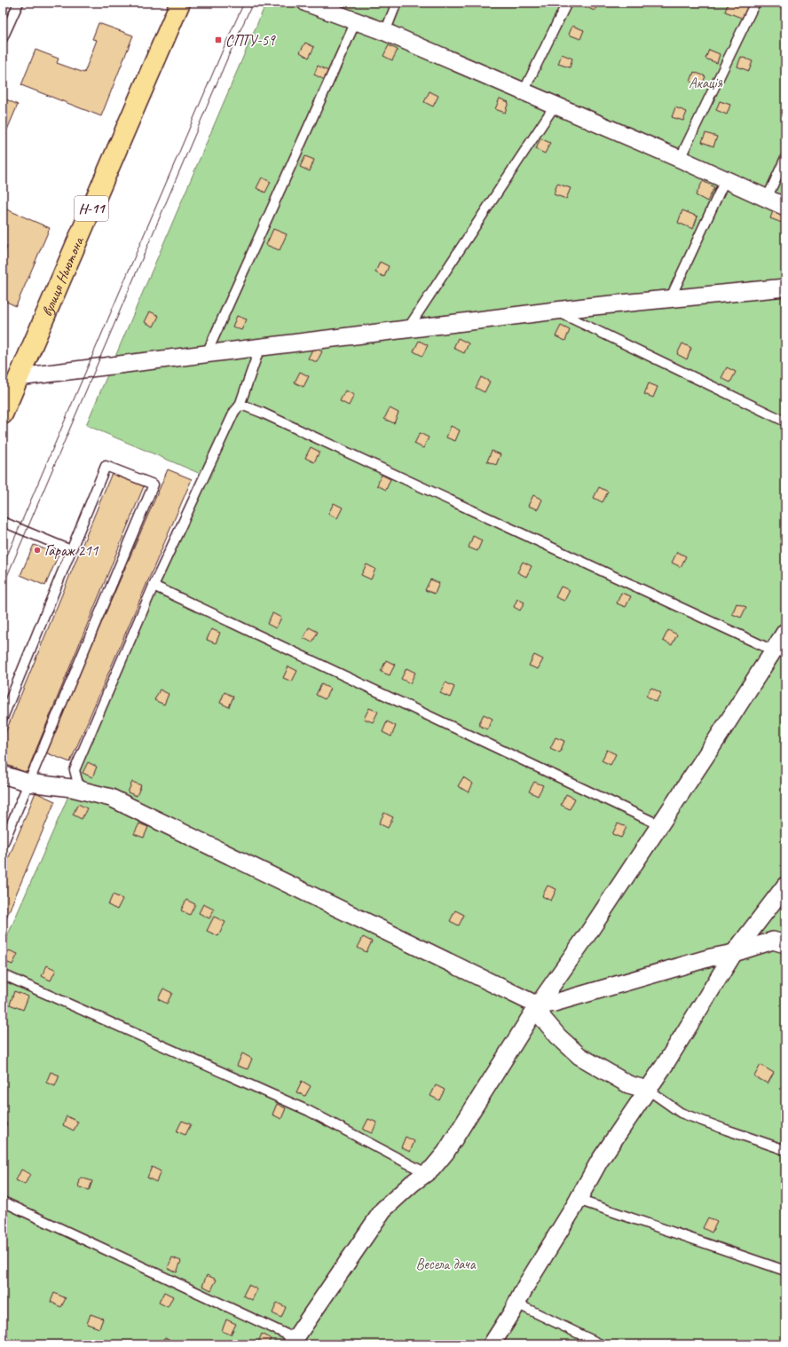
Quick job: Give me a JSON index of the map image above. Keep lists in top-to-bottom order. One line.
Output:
{"streets":{"main road":["Н-11","вулиця Ньютона"]},"parks":["Акація","Весела дача"],"places":{"transit":["СПТУ-59"],"other":["Гараж 211"]}}
